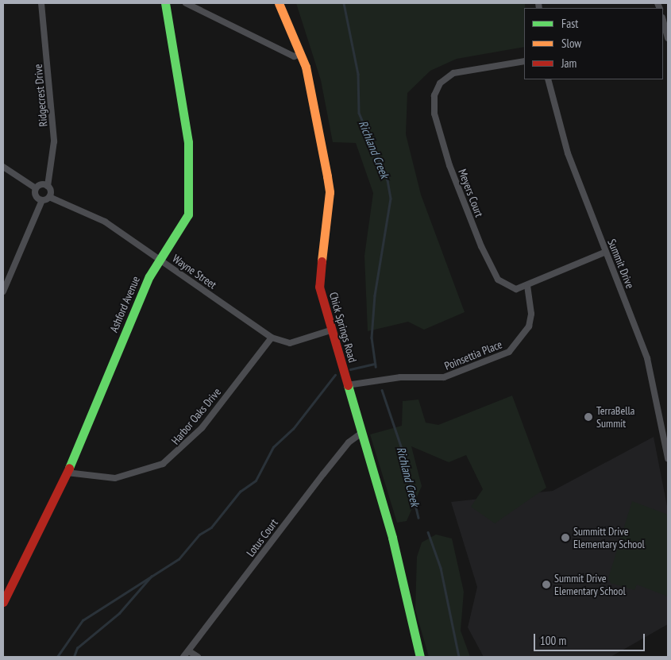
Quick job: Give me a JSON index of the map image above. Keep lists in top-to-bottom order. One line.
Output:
{"streets":{"street":["Ridgecrest Drive","Meyers Court","Summit Drive","Wayne Street","Ashford Avenue","Chick Springs Road","Poinsettia Place","Harbor Oaks Drive","Lotus Court"]},"crossings":[["Ridgecrest Drive","Wayne Street"],["Meyers Court","Summit Drive"],["Meyers Court","Poinsettia Place"],["Wayne Street","Ashford Avenue"],["Wayne Street","Chick Springs Road"],["Wayne Street","Harbor Oaks Drive"],["Ashford Avenue","Harbor Oaks Drive"],["Chick Springs Road","Poinsettia Place"],["Chick Springs Road","Lotus Court"]],"water":["Richland Creek"],"places":["TerraBella Summit","Summitt Drive Elementary School","Summit Drive Elementary School"],"legend":["Fast","Slow","Jam"],"scale_bar":"100 m"}
